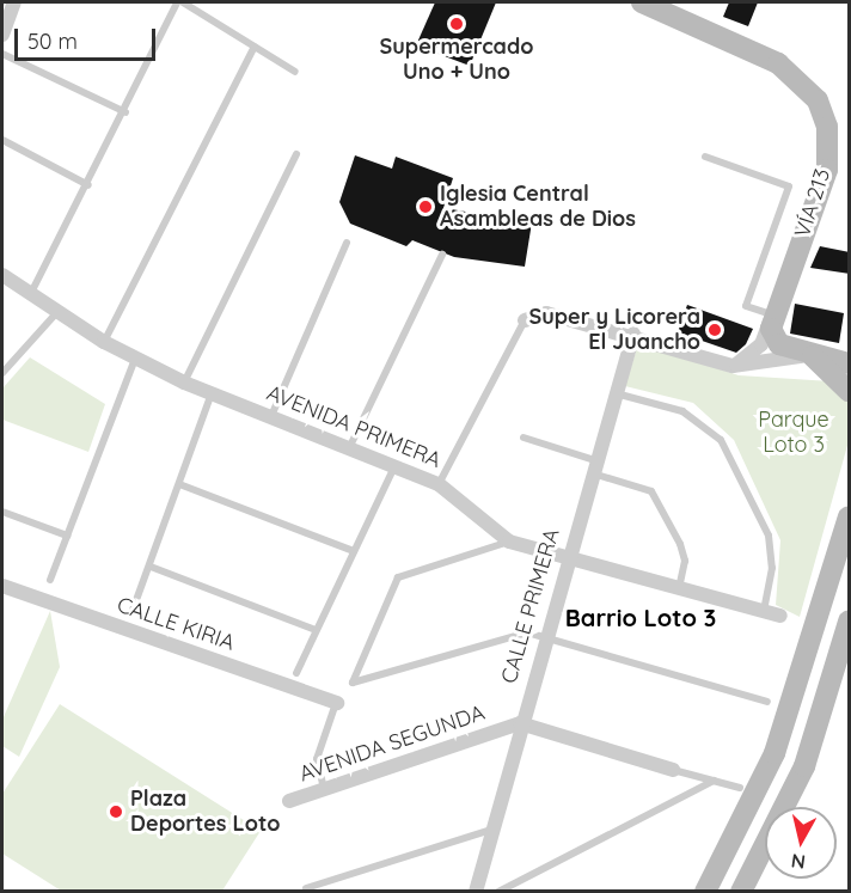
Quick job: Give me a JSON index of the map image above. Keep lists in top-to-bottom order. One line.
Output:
{"streets":{"main road":["VÍA 213"],"street":["AVENIDA PRIMERA","CALLE PRIMERA","CALLE KIRIA","AVENIDA SEGUNDA"]},"crossings":[["AVENIDA PRIMERA","CALLE PRIMERA"],["CALLE PRIMERA","AVENIDA SEGUNDA"]],"districts":["Barrio Loto 3"],"parks":["Parque Loto 3"],"places":["Supermercado Uno + Uno","Iglesia Central Asambleas de Dios","Super y Licorera El Juancho","Plaza Deportes Loto"],"scale_bar":"50 m","north":"bottom"}
